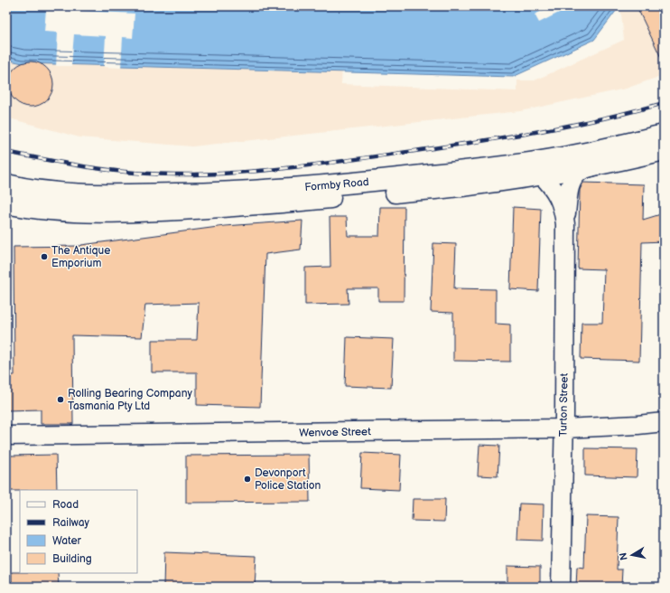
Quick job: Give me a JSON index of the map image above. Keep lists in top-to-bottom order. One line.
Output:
{"streets":{"main road":["Formby Road"],"street":["Turton Street","Wenvoe Street"]},"crossings":[["Formby Road","Turton Street"],["Turton Street","Wenvoe Street"]],"places":["The Antique Emporium","Rolling Bearing Company Tasmania Pty Ltd","Devonport Police Station"],"legend":["Road","Railway","Water","Building"],"north":"left"}
